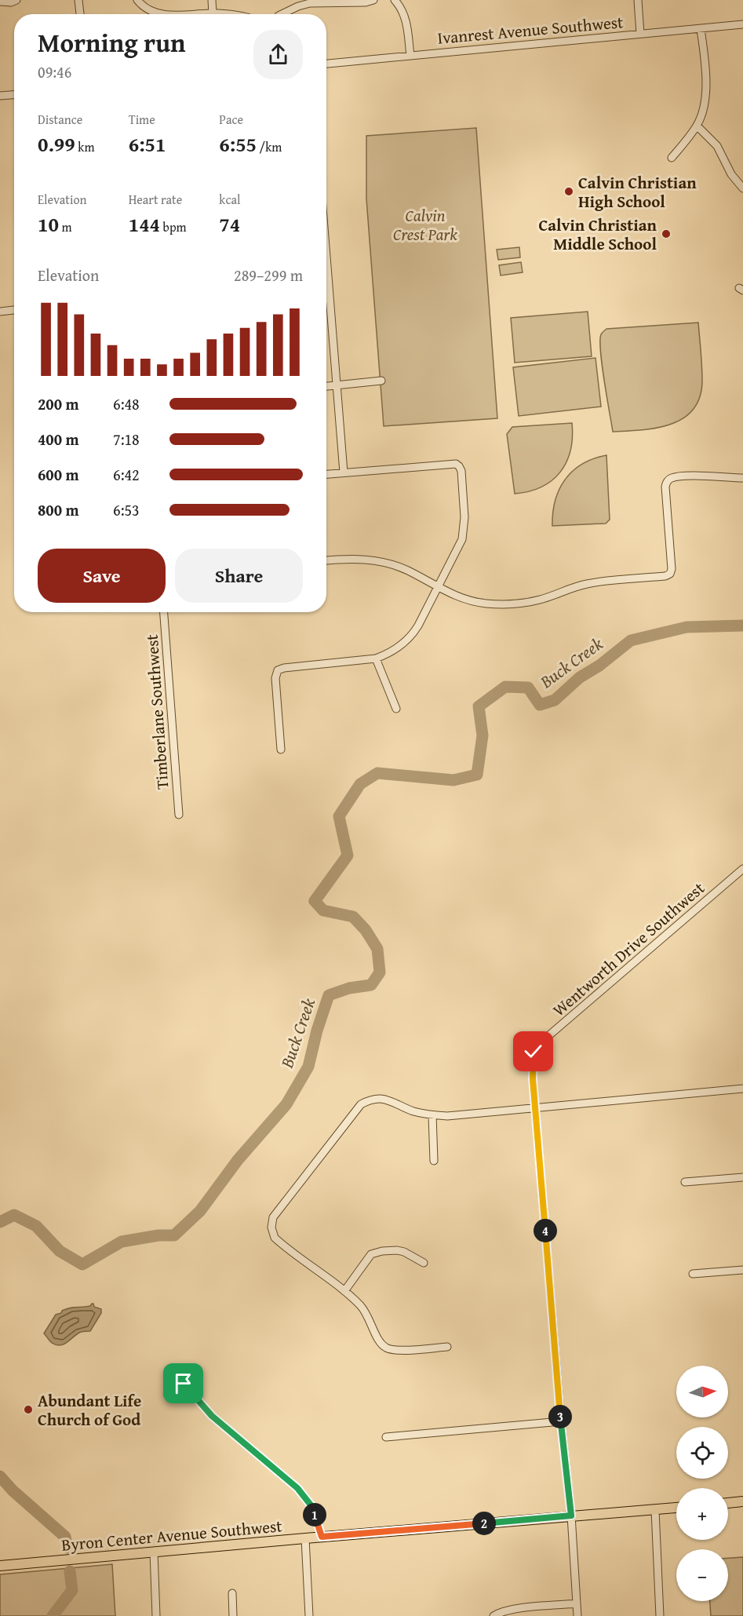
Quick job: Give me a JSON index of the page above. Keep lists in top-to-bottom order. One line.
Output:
{"streets":{"main road":["Byron Center Avenue Southwest"],"street":["Ivanrest Avenue Southwest","Timberlane Southwest","Wentworth Drive Southwest"]},"water":["Buck Creek"],"parks":["Calvin Crest Park"],"places":["Calvin Christian High School","Calvin Christian Middle School","Abundant Life Church of God"],"north":"right","page":{"heading":["Morning run","09:46"],"stats":[["Distance","0.99 km"],["Time","6:51"],["Pace","6:55 /km"],["Elevation","10 m"],["Heart rate","144 bpm"],["kcal","74"]],"chart":["Elevation","289–299 m"],"list":[{"name":"200 m","note":"6:48"},{"name":"400 m","note":"7:18"},{"name":"600 m","note":"6:42"},{"name":"800 m","note":"6:53"}],"buttons":["Save","Share"],"pins":["4","3","1","2"],"map_buttons":["+","−"]}}
